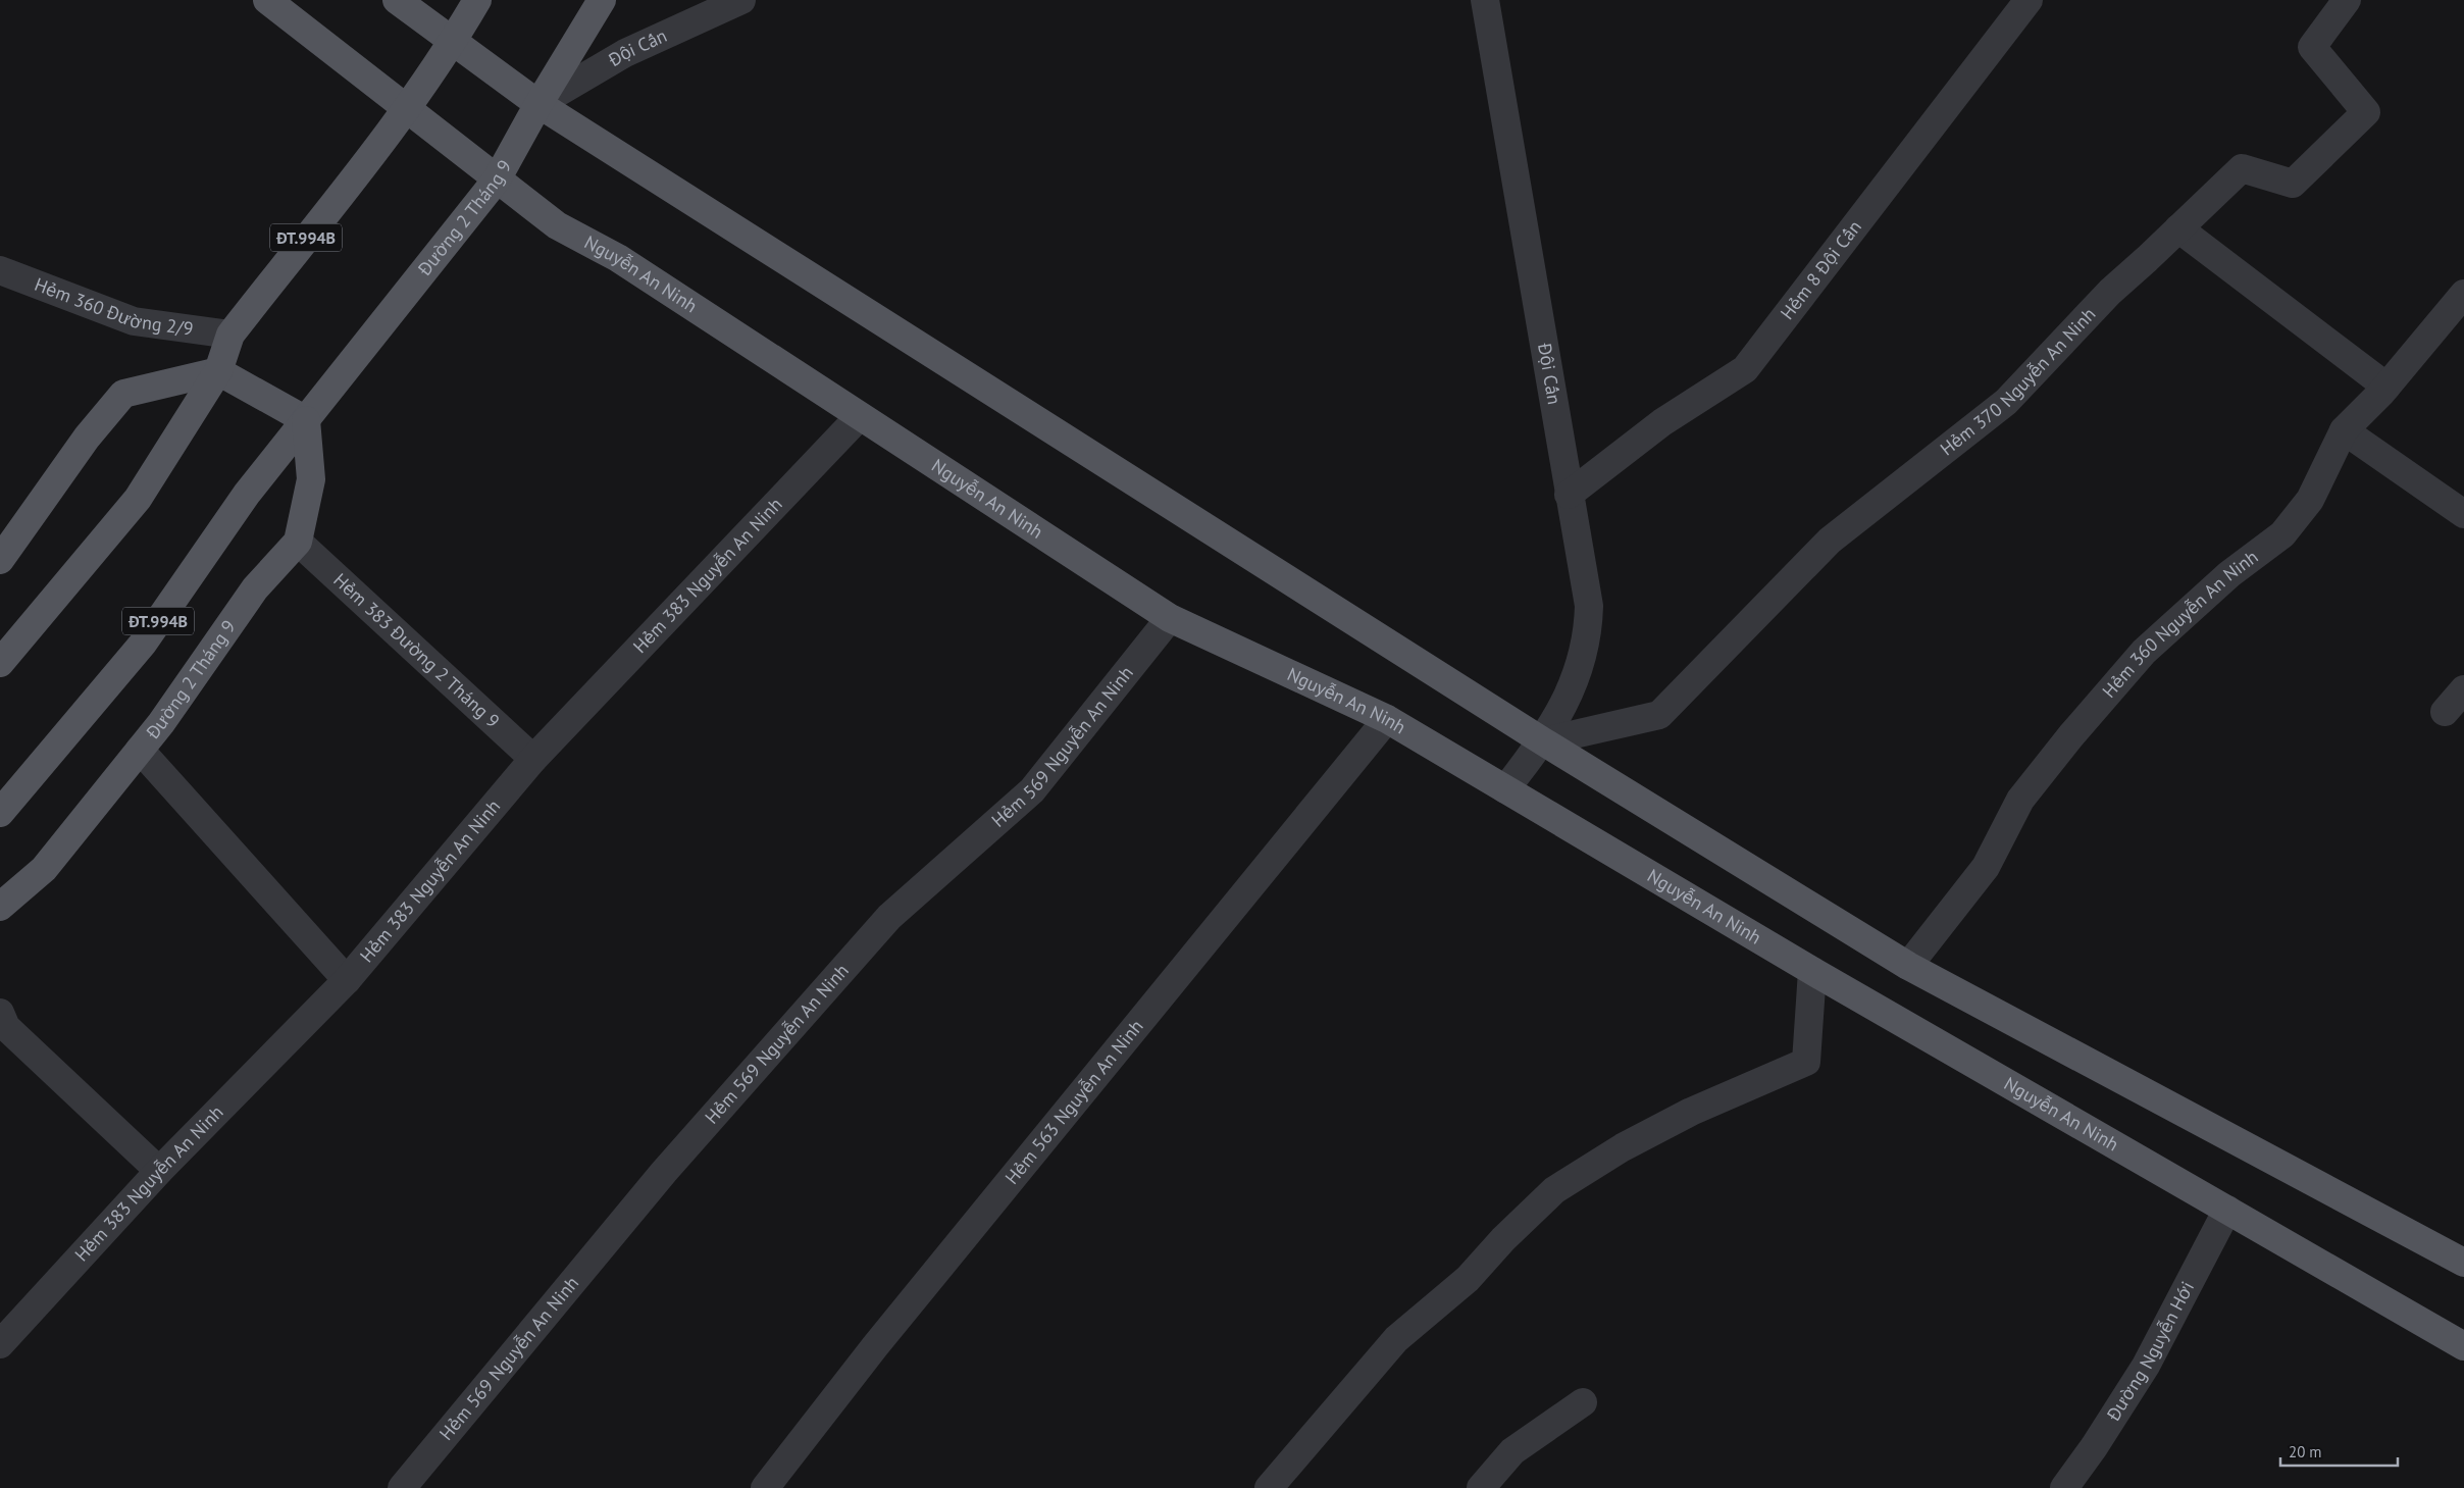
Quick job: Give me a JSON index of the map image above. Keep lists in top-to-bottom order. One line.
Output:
{"streets":{"main road":["Đường 2 Tháng 9","ĐT.994B","Nguyễn An Ninh"],"street":["Đội Cấn","Hẻm 8 Đội Cấn","Hẻm 360 Đường 2/9","Hẻm 370 Nguyễn An Ninh","Hẻm 383 Nguyễn An Ninh","Hẻm 360 Nguyễn An Ninh","Hẻm 383 Đường 2 Tháng 9","Hẻm 569 Nguyễn An Ninh","Hẻm 563 Nguyễn An Ninh","Đường Nguyễn Hới"]},"crossings":[["Đội Cấn","Đường 2 Tháng 9"],["Đội Cấn","Hẻm 8 Đội Cấn"],["Đội Cấn","Nguyễn An Ninh"],["Đội Cấn","Hẻm 370 Nguyễn An Ninh"],["Đường 2 Tháng 9","Nguyễn An Ninh"],["Đường 2 Tháng 9","Hẻm 383 Đường 2 Tháng 9"],["ĐT.994B","Nguyễn An Ninh"],["ĐT.994B","Hẻm 360 Đường 2/9"],["Nguyễn An Ninh","Hẻm 383 Nguyễn An Ninh"],["Nguyễn An Ninh","Hẻm 569 Nguyễn An Ninh"],["Nguyễn An Ninh","Hẻm 563 Nguyễn An Ninh"],["Nguyễn An Ninh","Đường Nguyễn Hới"],["Hẻm 383 Nguyễn An Ninh","Hẻm 383 Đường 2 Tháng 9"]],"scale_bar":"20 m"}
